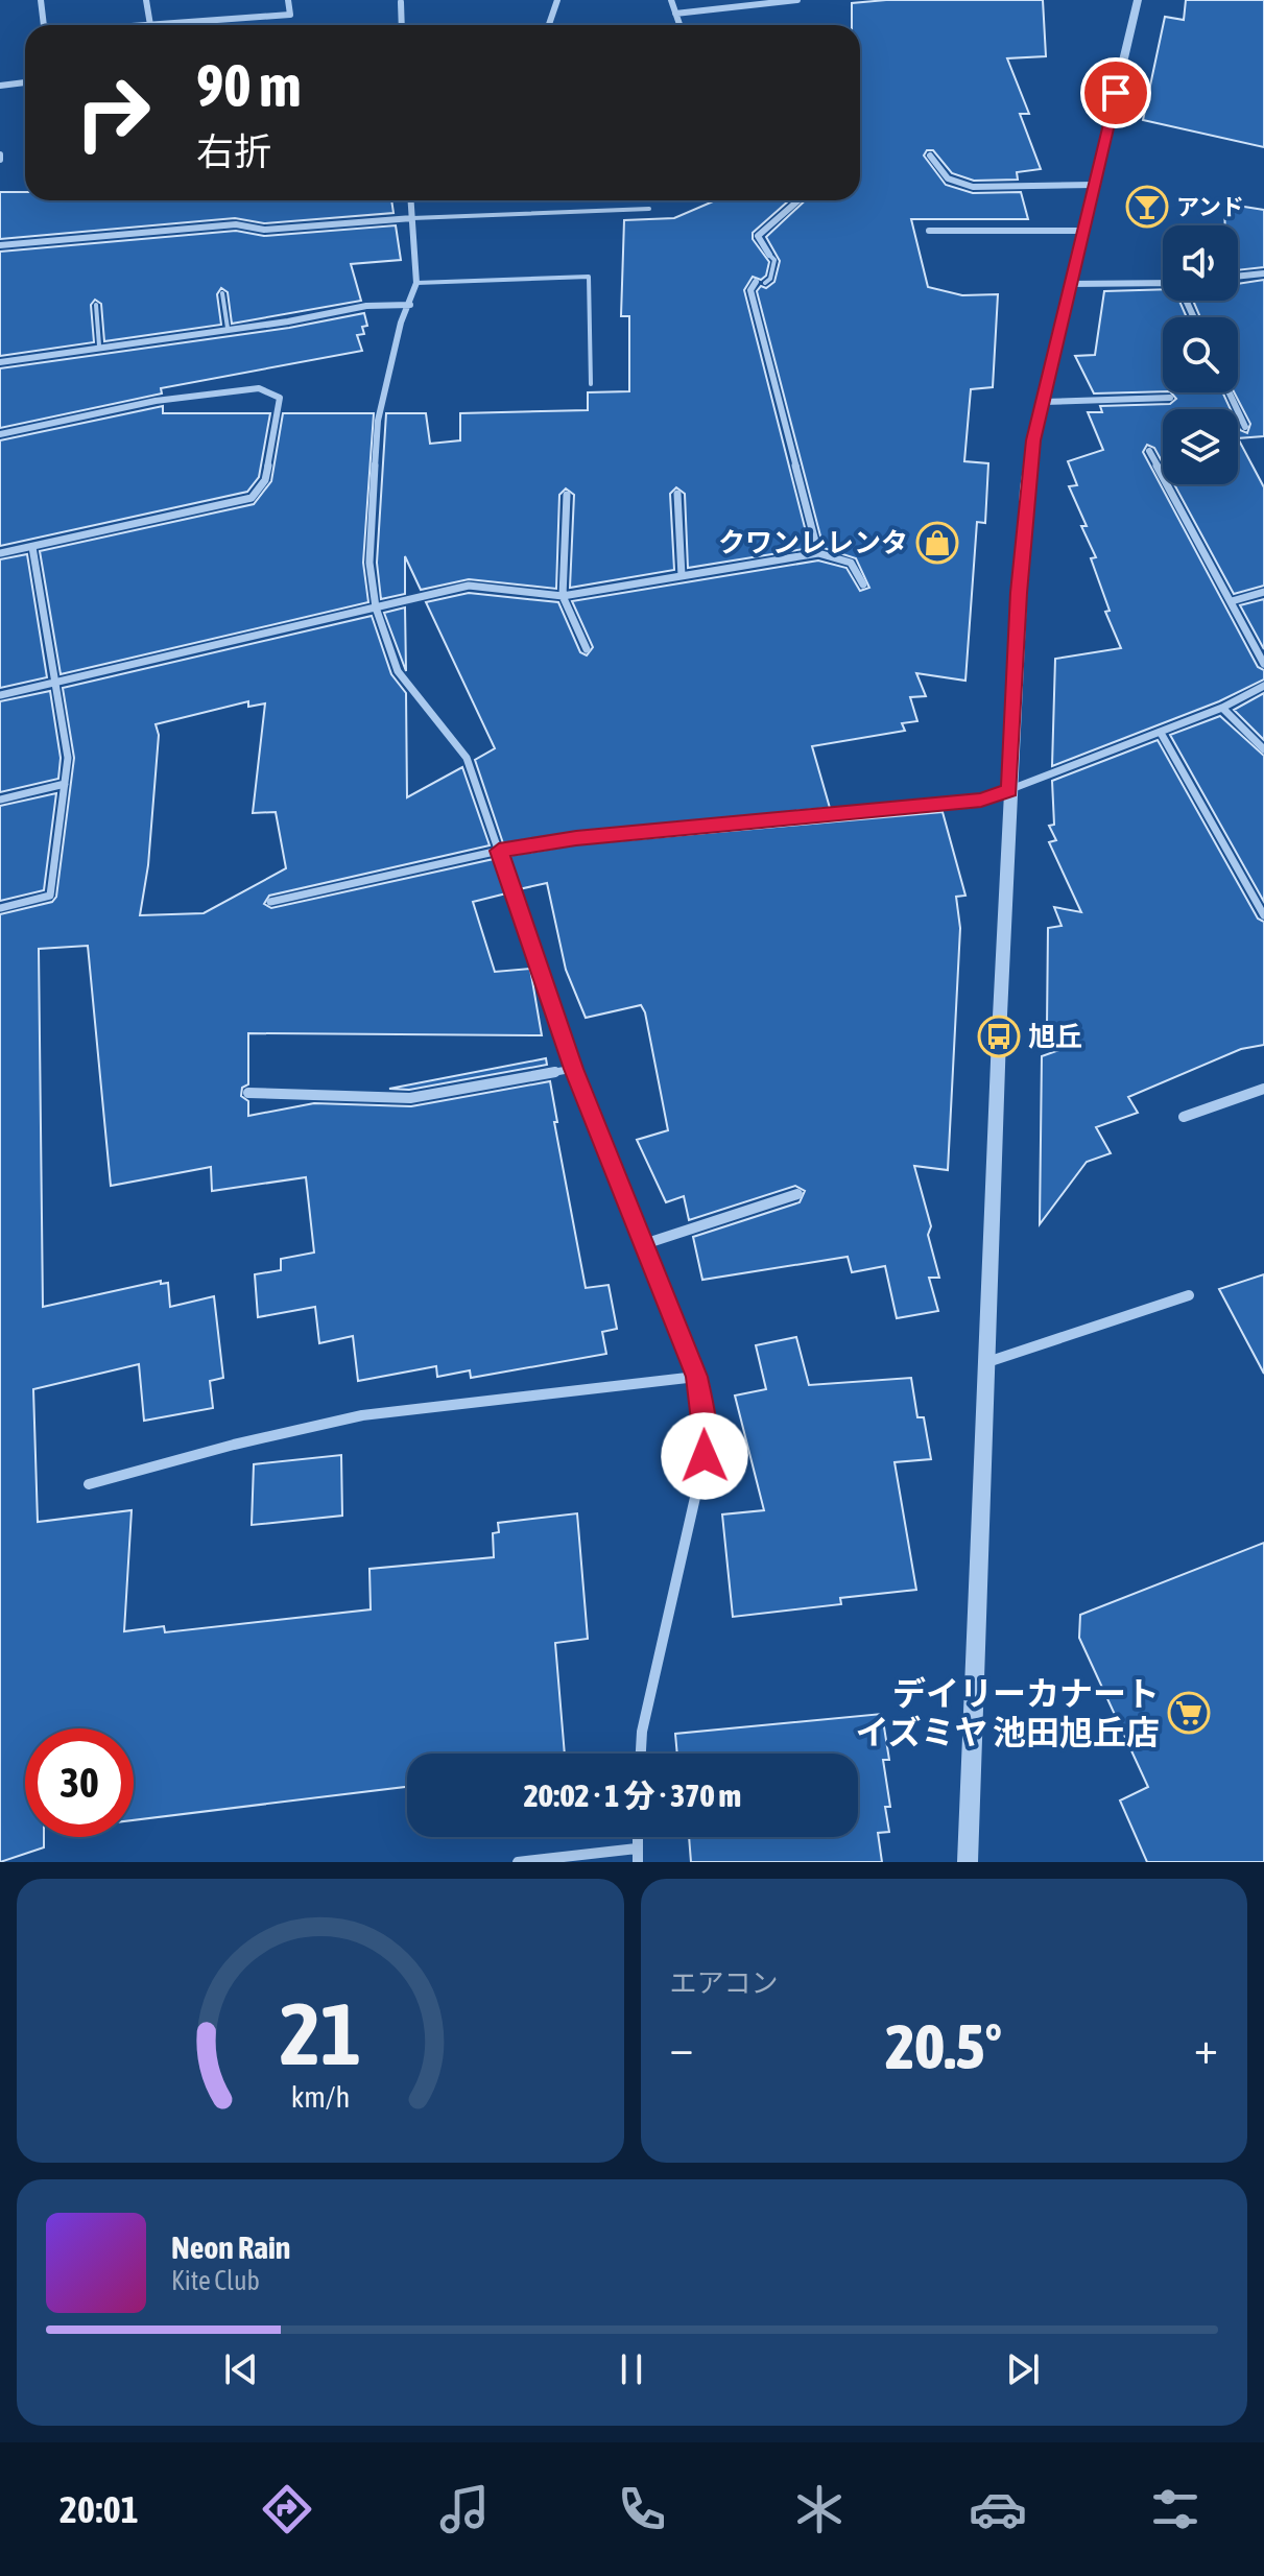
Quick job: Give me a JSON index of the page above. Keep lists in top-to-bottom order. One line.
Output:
{"places":{"bar":["アンド"],"shop":["クワンレレンタ"],"bus stop":["旭丘"],"supermarket":["デイリーカナート イズミヤ 池田旭丘店"]},"page":{"turn":["90 m","右折"],"limit":"30","trip":"20:02 · 1 分 · 370 m","tile":"エアコン","heat":["−","20.5°","+"],"song":["Neon Rain","Kite Club"],"tabs":"20:01","gauge":["21","km/h"]}}
